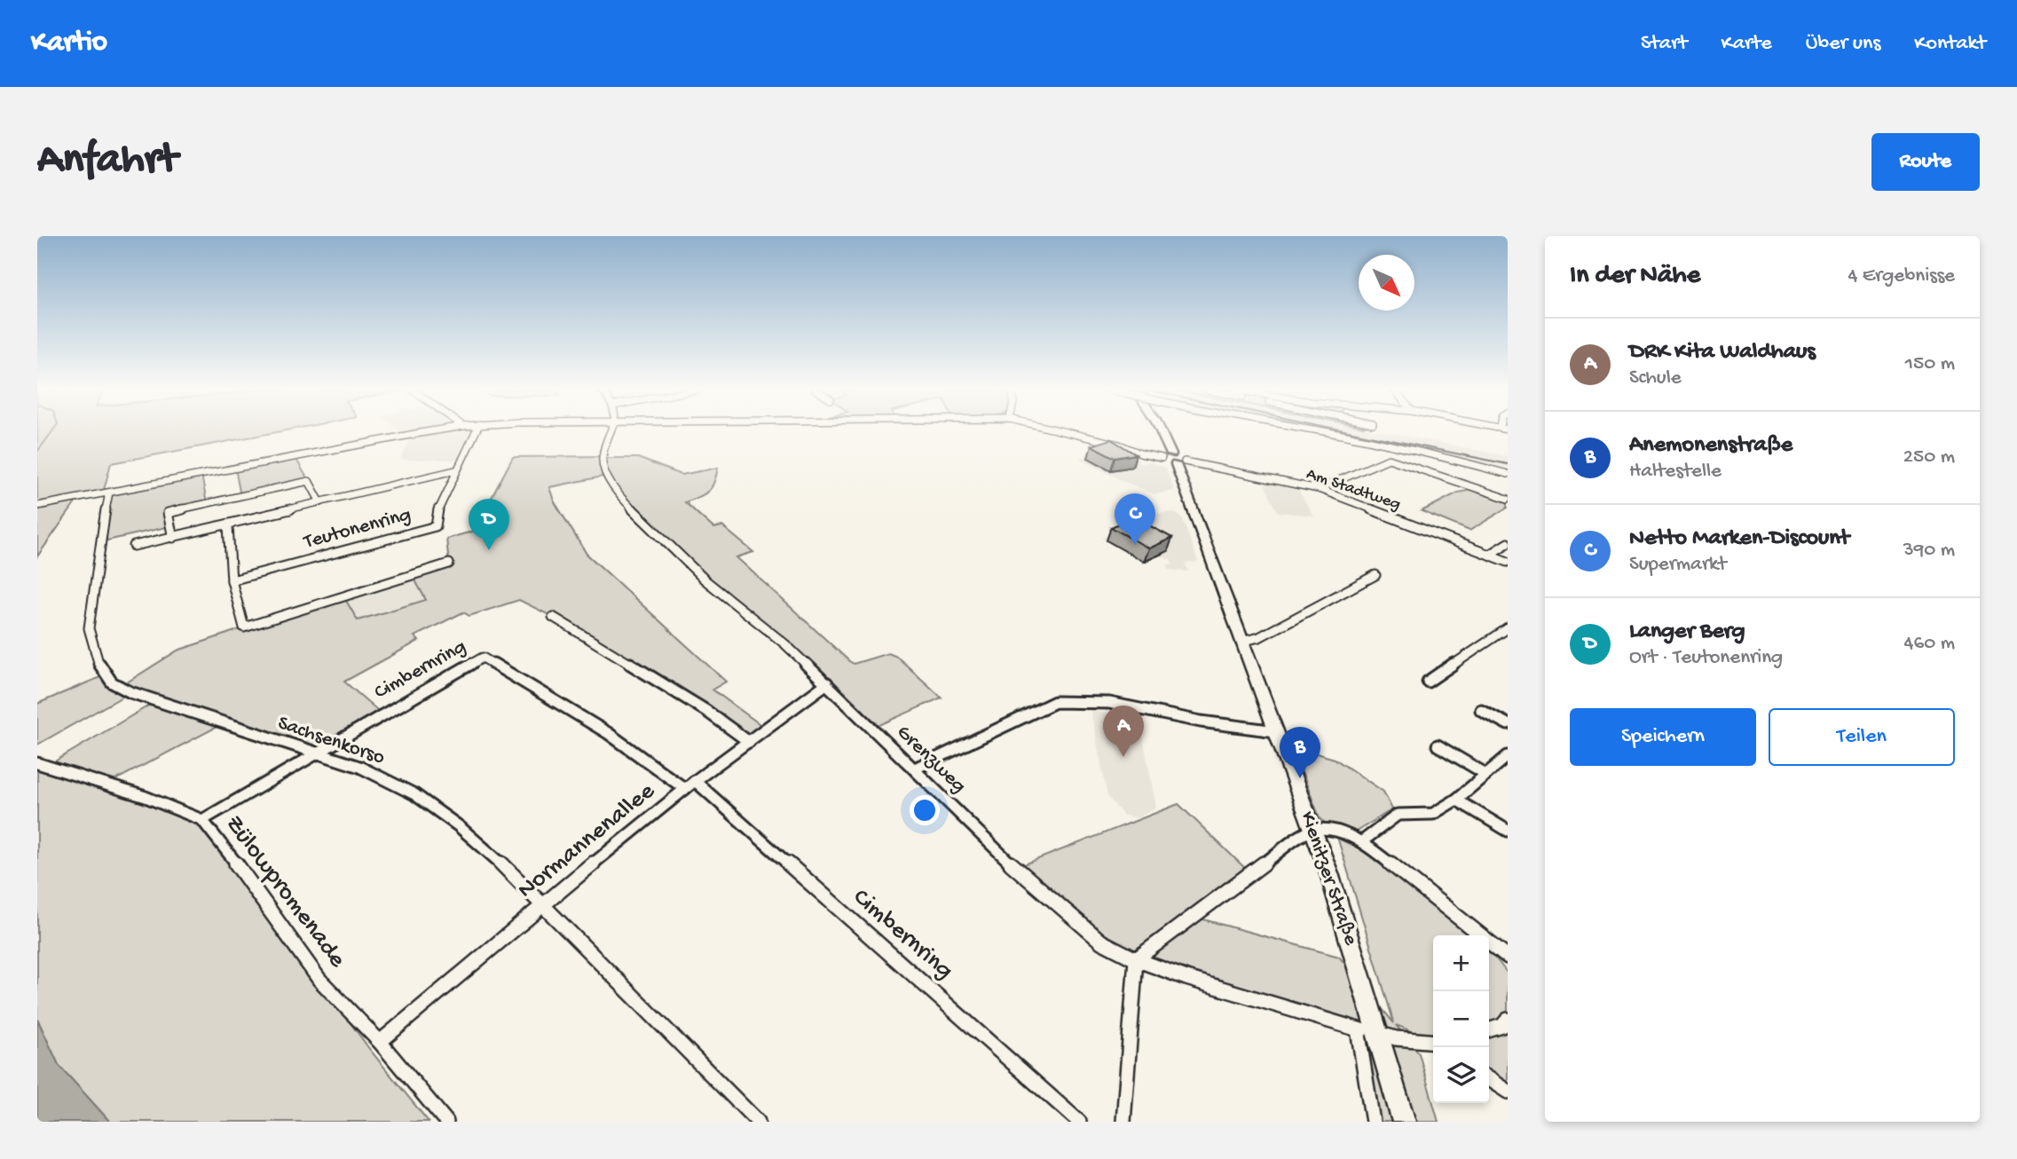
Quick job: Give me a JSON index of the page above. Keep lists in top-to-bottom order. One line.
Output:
{"streets":{"street":["Am Stadtweg","Teutonenring","Cimbernring","Sachsenkorso","Grenzweg","Normannenallee","Kienitzer Straße","Zülowpromenade"]},"crossings":[["Am Stadtweg","Sachsenkorso"],["Am Stadtweg","Kienitzer Straße"],["Cimbernring","Sachsenkorso"],["Cimbernring","Normannenallee"],["Cimbernring","Zülowpromenade"],["Sachsenkorso","Normannenallee"],["Grenzweg","Normannenallee"],["Grenzweg","Kienitzer Straße"],["Normannenallee","Zülowpromenade"]],"north":"bottom right","page":{"header":"Kartio","nav":["Start","Karte","Über uns","Kontakt"],"buttons":["Route",["Speichern","Teilen"]],"title":"Anfahrt","heading":["In der Nähe","4 Ergebnisse"],"list":[{"mark":"A","name":"DRK Kita Waldhaus","note":"Schule","value":"150 m"},{"mark":"B","name":"Anemonenstraße","note":"Haltestelle","value":"250 m"},{"mark":"C","name":"Netto Marken-Discount","note":"Supermarkt","value":"390 m"},{"mark":"D","name":"Langer Berg","note":"Ort · Teutonenring","value":"460 m"}],"pins":["C","D","A","B"],"map_buttons":["+","−"]}}
